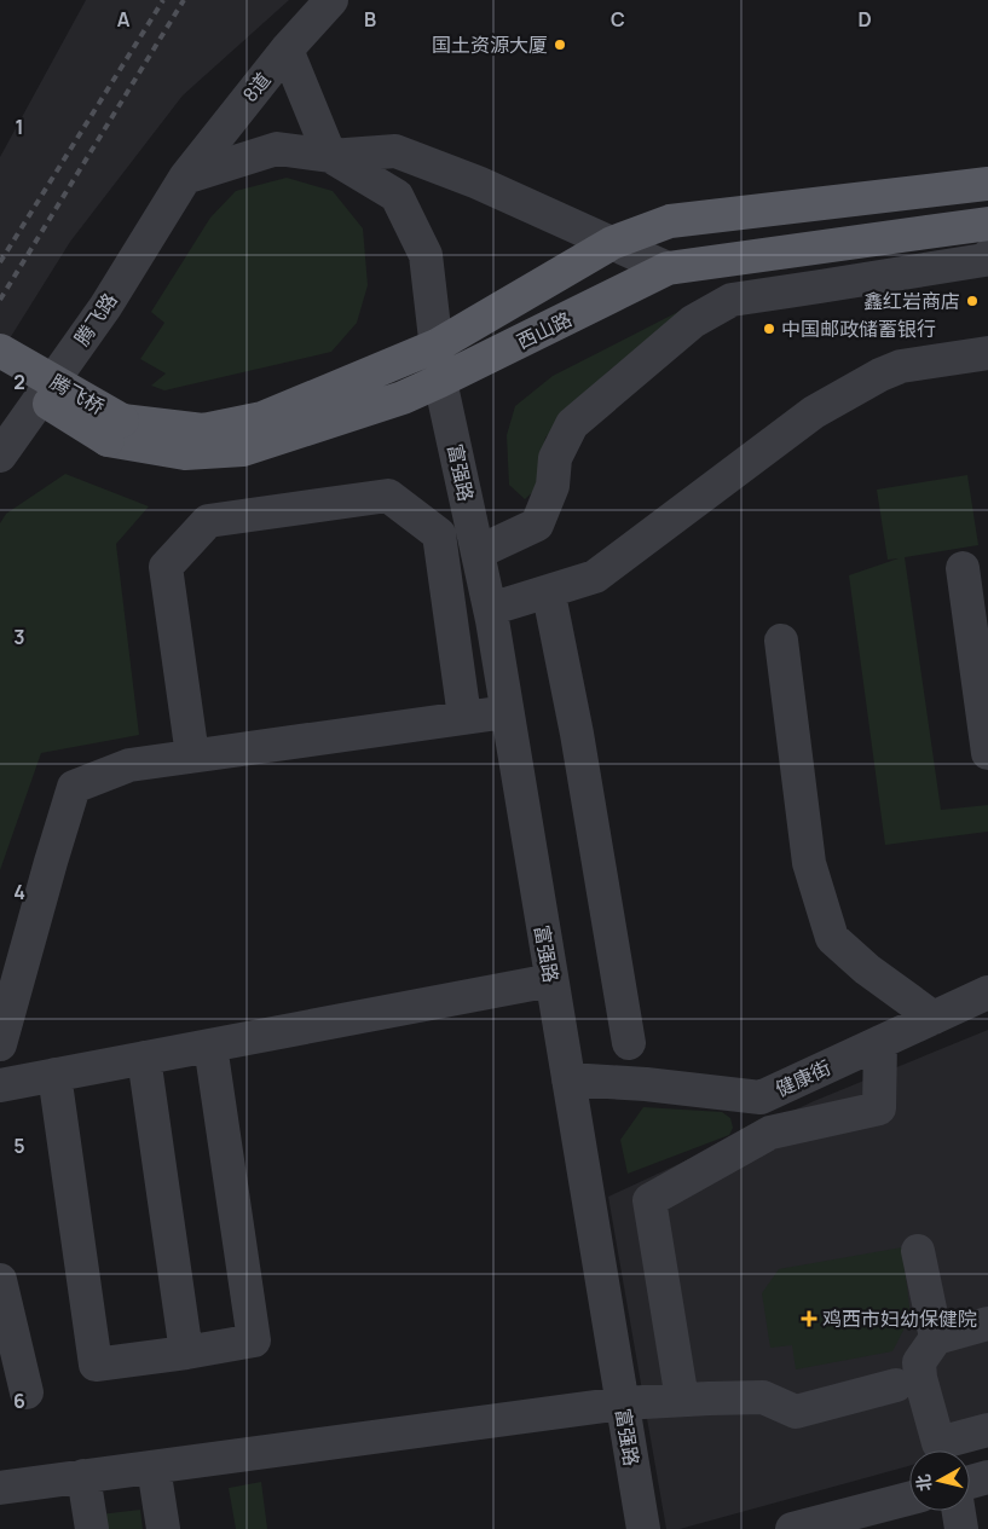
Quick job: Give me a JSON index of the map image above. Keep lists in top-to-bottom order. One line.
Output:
{"streets":{"main road":["西山路","腾飞桥"],"street":["8道","腾飞路","富强路","健康街"]},"crossings":[["8道","腾飞路"],["西山路","腾飞桥"],["西山路","富强路"],["富强路","健康街"]],"places":{"other":["国土资源大厦","鑫红岩商店","中国邮政储蓄银行"],"health":["鸡西市妇幼保健院"]},"north":"left","grid":{"columns":["A","B","C","D"],"rows":["1","2","3","4","5","6"]}}
